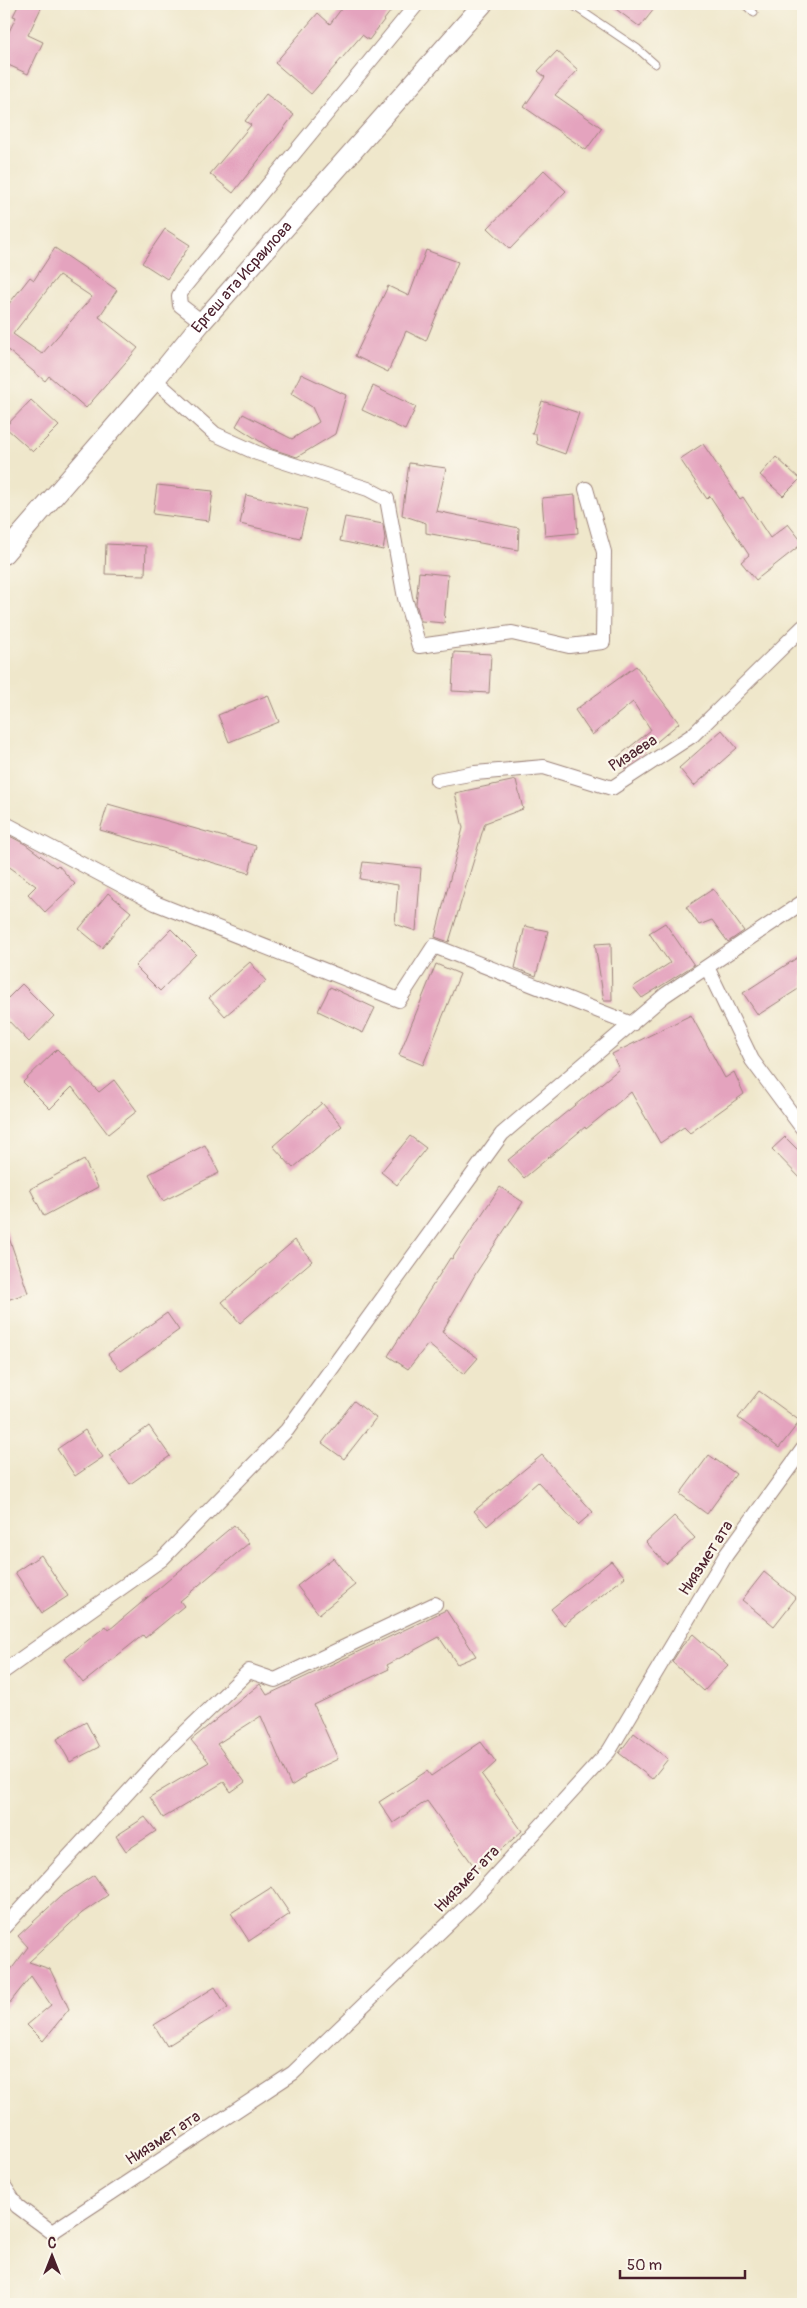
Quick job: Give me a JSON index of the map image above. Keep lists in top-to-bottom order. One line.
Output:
{"streets":{"main road":["Ергеш ата Исраилова"],"street":["Ризаева","Ниязмет ата"]},"scale_bar":"50 m","north":"top"}
